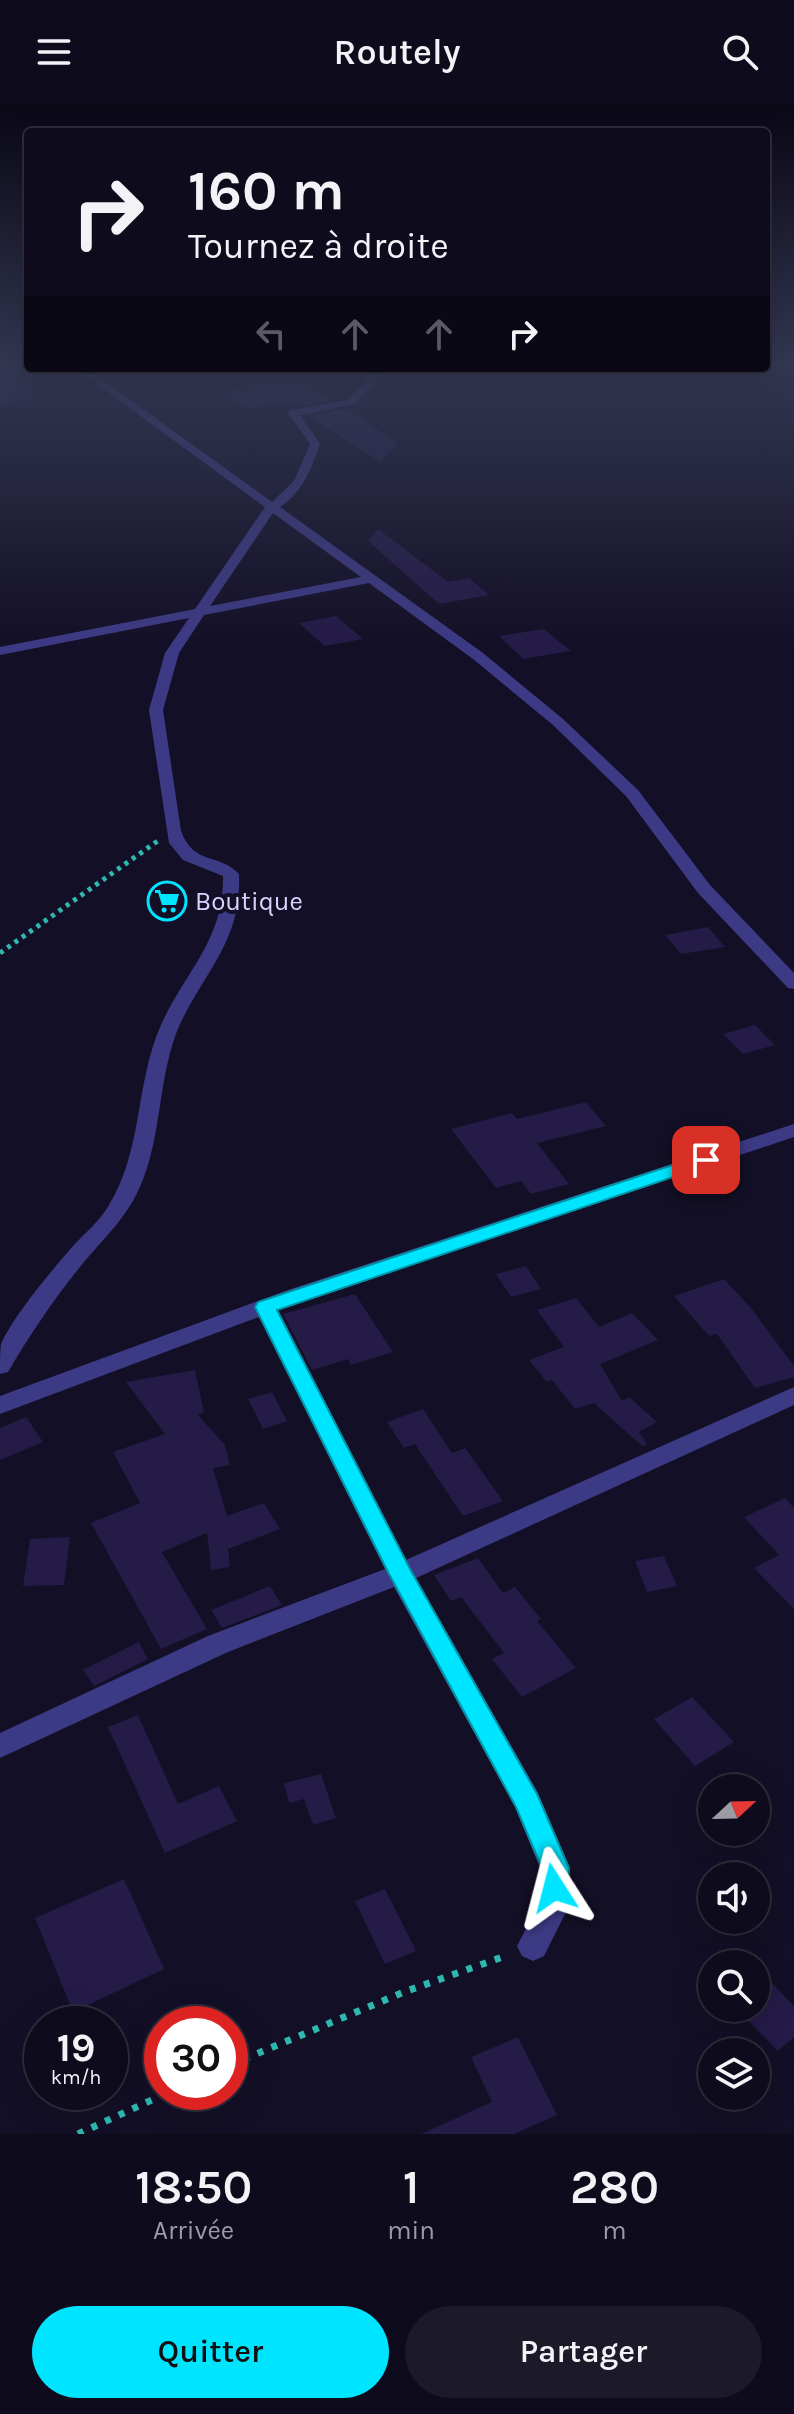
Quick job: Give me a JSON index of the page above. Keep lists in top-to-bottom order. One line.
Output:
{"places":{"supermarket":["Boutique"]},"north":"right","page":{"header":"Routely","turn":["160 m","Tournez à droite"],"speed":"19 km/h","limit":"30","eta":["18:50","Arrivée","1","min","280","m"],"buttons":["Quitter","Partager"]}}
